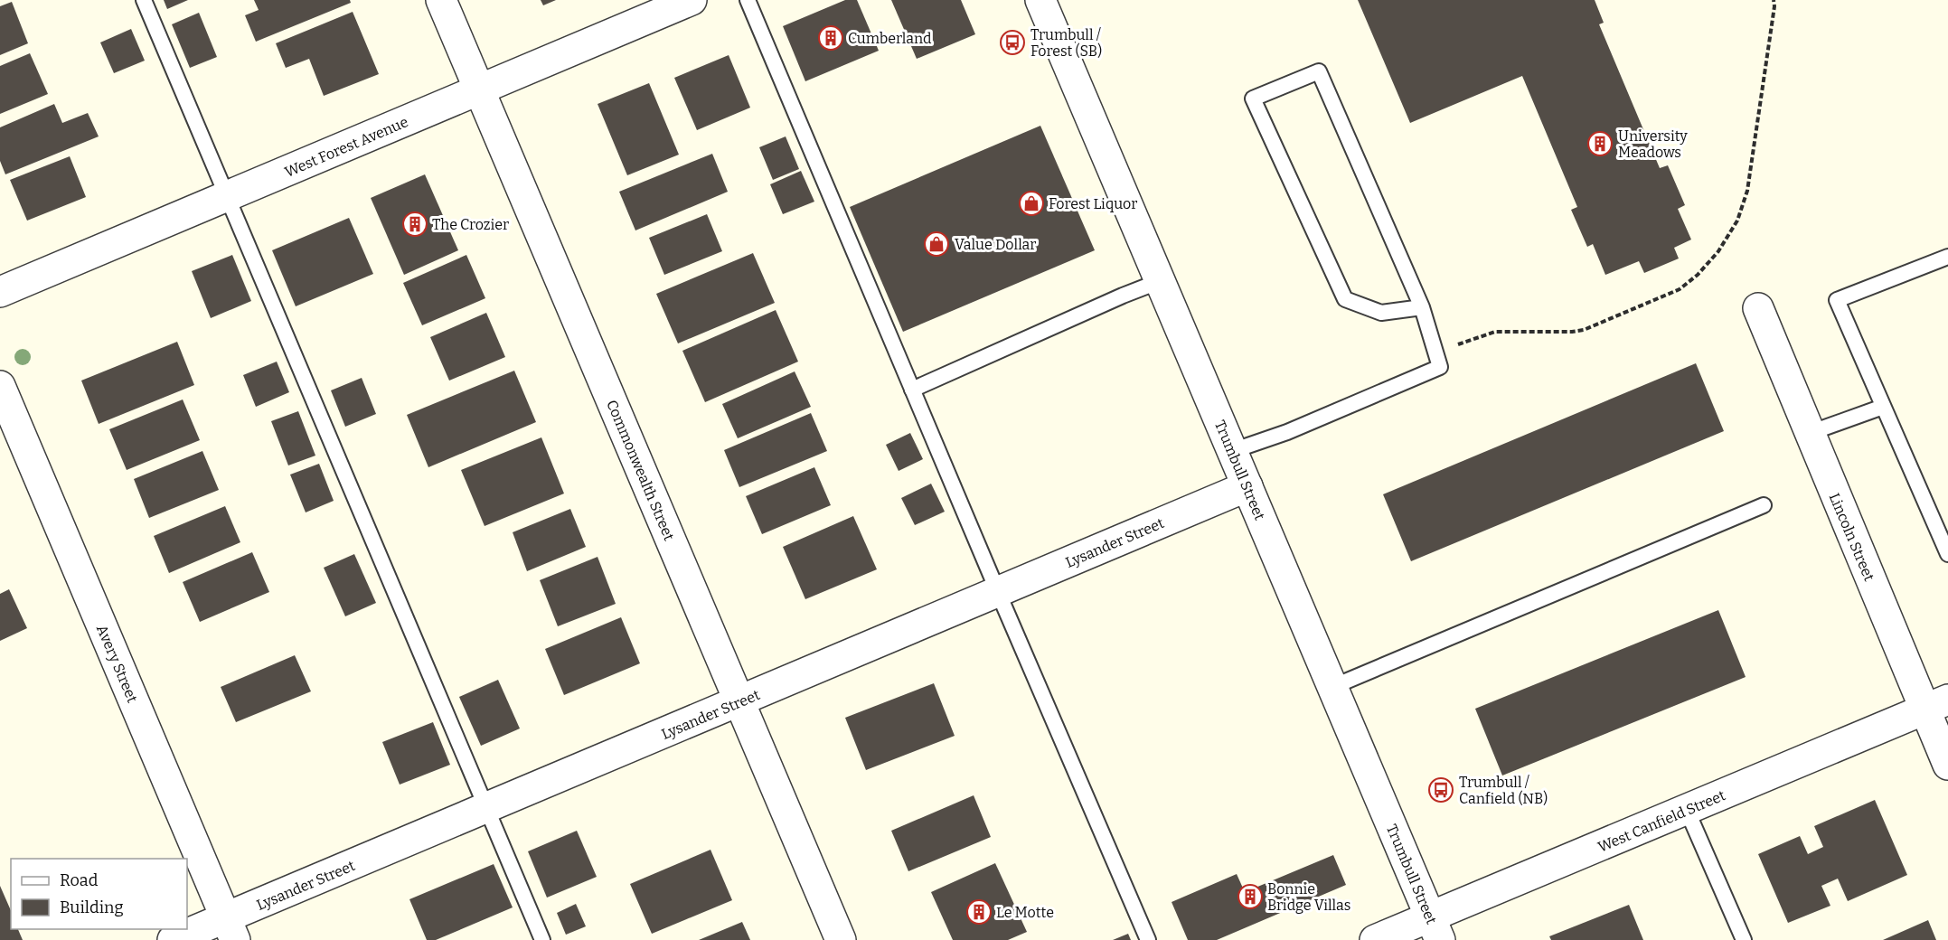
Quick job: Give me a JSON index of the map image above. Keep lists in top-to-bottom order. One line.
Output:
{"streets":{"street":["West Forest Avenue","Commonwealth Street","Trumbull Street","Lincoln Street","Lysander Street","Avery Street","West Canfield Street"]},"crossings":[["West Forest Avenue","Commonwealth Street"],["Commonwealth Street","Lysander Street"],["Trumbull Street","Lysander Street"],["Trumbull Street","West Canfield Street"],["Lincoln Street","West Canfield Street"],["Lysander Street","Avery Street"]],"places":{"building":["Cumberland","University Meadows","The Crozier","Bonnie Bridge Villas","Le Motte"],"bus stop":["Trumbull / Forest (SB)","Trumbull / Canfield (NB)"],"shop":["Forest Liquor","Value Dollar"]},"legend":["Road","Building"]}
